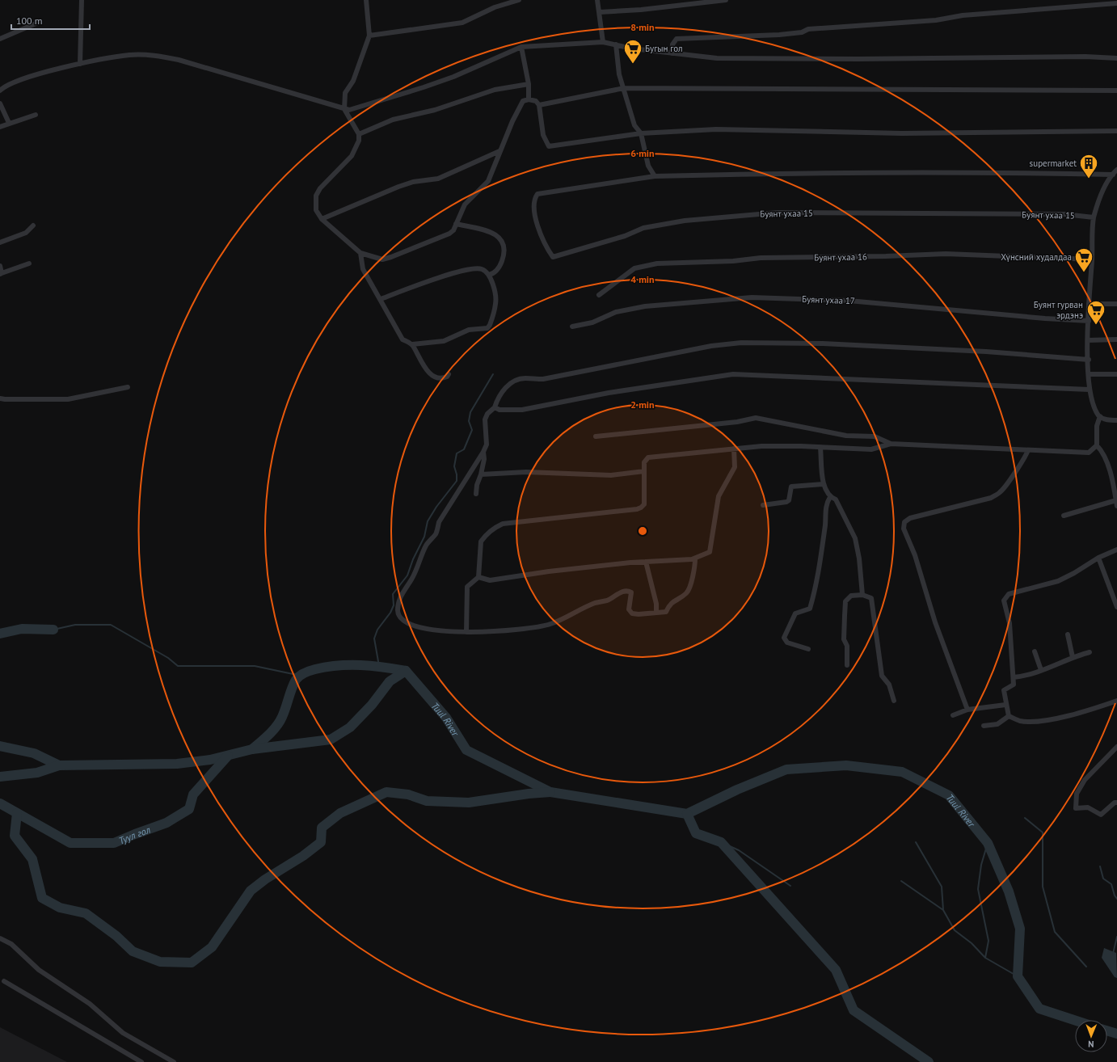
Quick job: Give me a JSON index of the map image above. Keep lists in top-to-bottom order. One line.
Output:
{"streets":{"street":["Буянт ухаа 15","Буянт ухаа 16","Буянт ухаа 17"]},"water":["Tuul River","Туул гол"],"places":{"supermarket":["Бугын гол","Хүнсний худалдаа","Буянт гурван эрдэнэ"],"building":["supermarket"]},"scale_bar":"100 m","north":"bottom","rings":["8 min","6 min","4 min","2 min"]}
